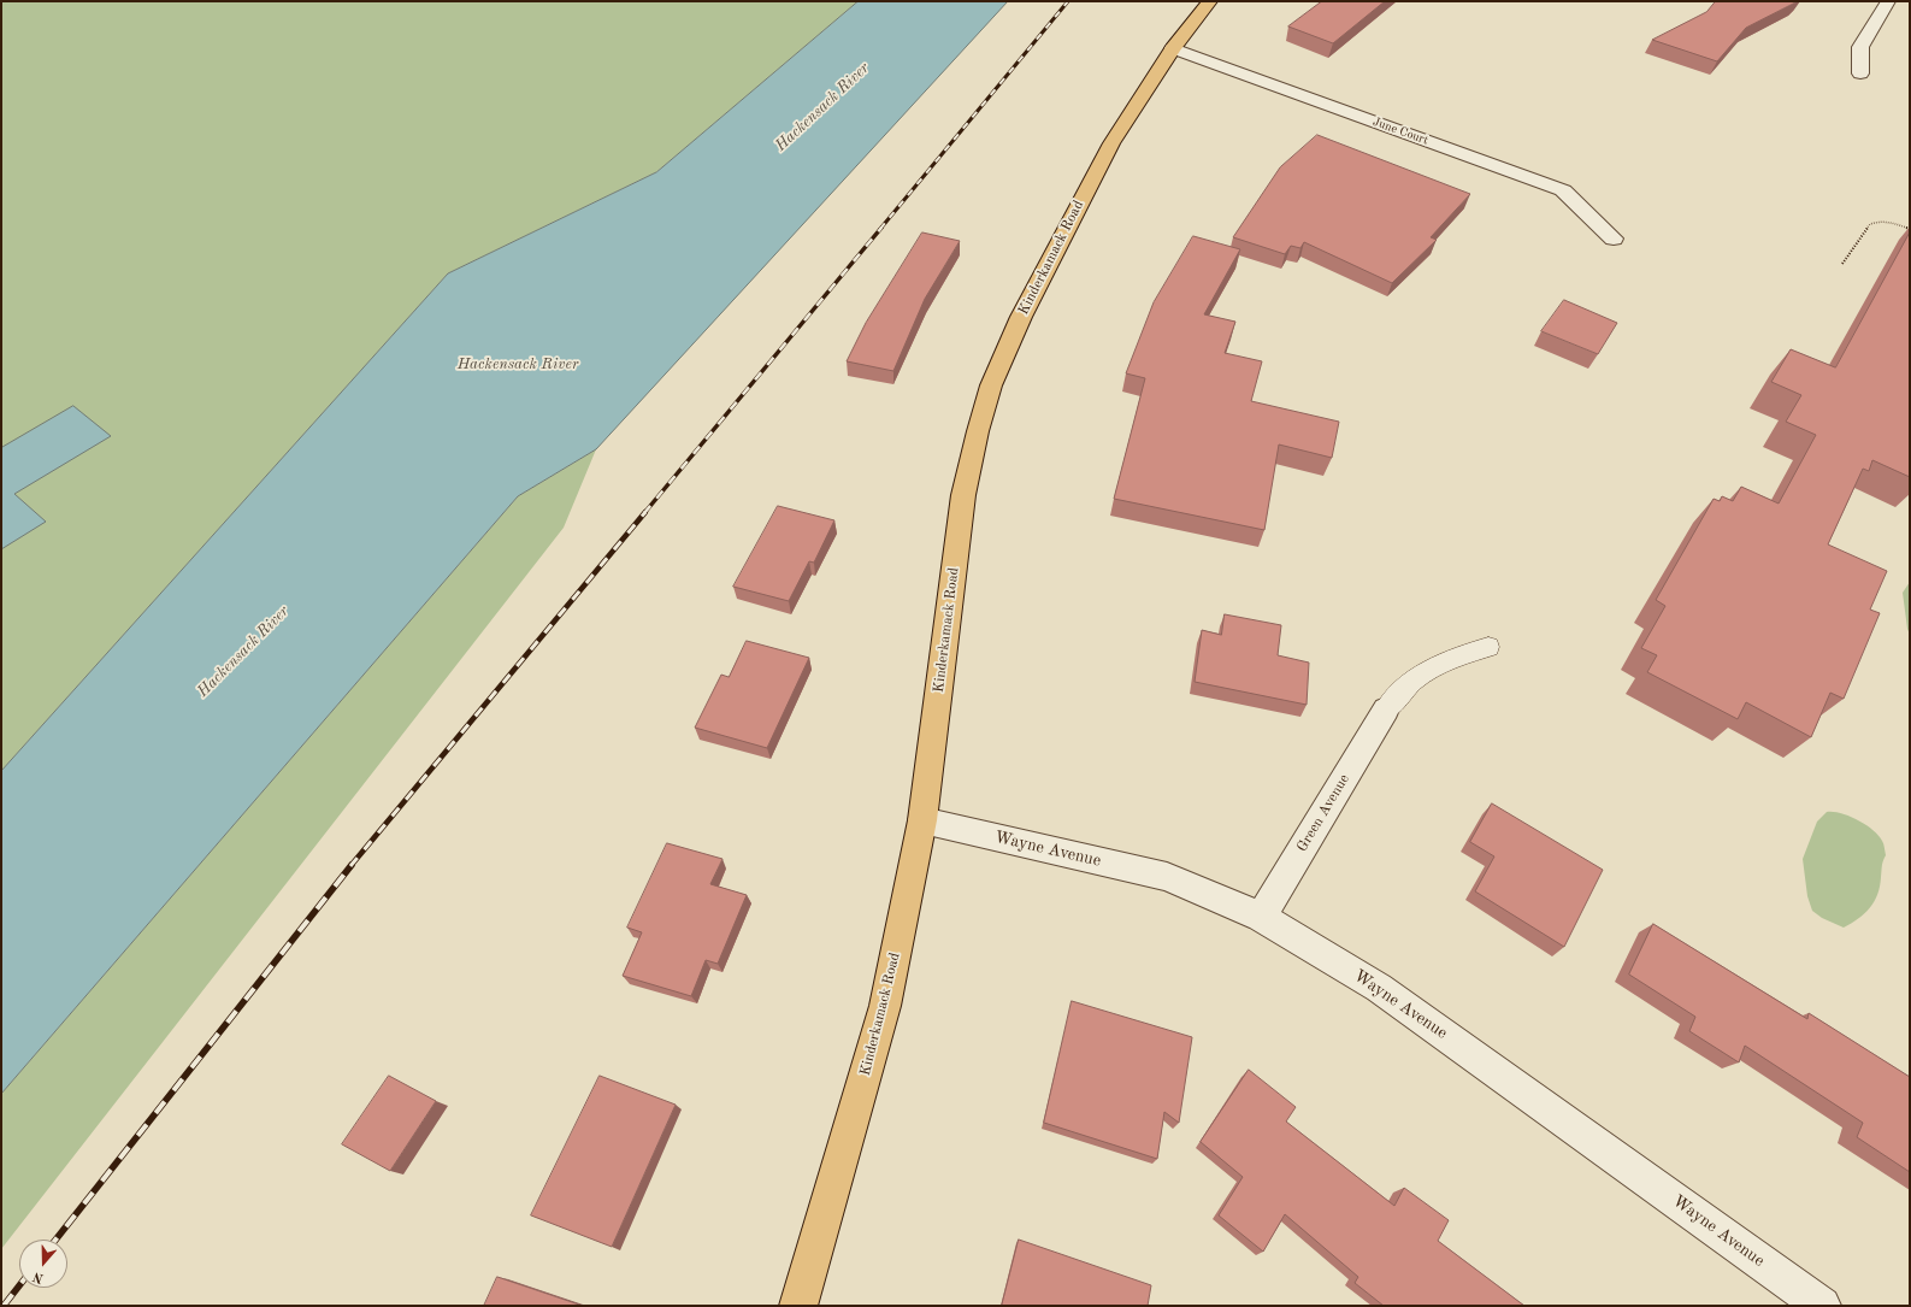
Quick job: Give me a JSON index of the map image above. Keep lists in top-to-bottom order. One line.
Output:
{"streets":{"main road":["Kinderkamack Road"],"street":["June Court","Green Avenue","Wayne Avenue"]},"crossings":[["June Court","Kinderkamack Road"],["Kinderkamack Road","Wayne Avenue"],["Green Avenue","Wayne Avenue"]],"water":["Hackensack River"],"north":"bottom"}
